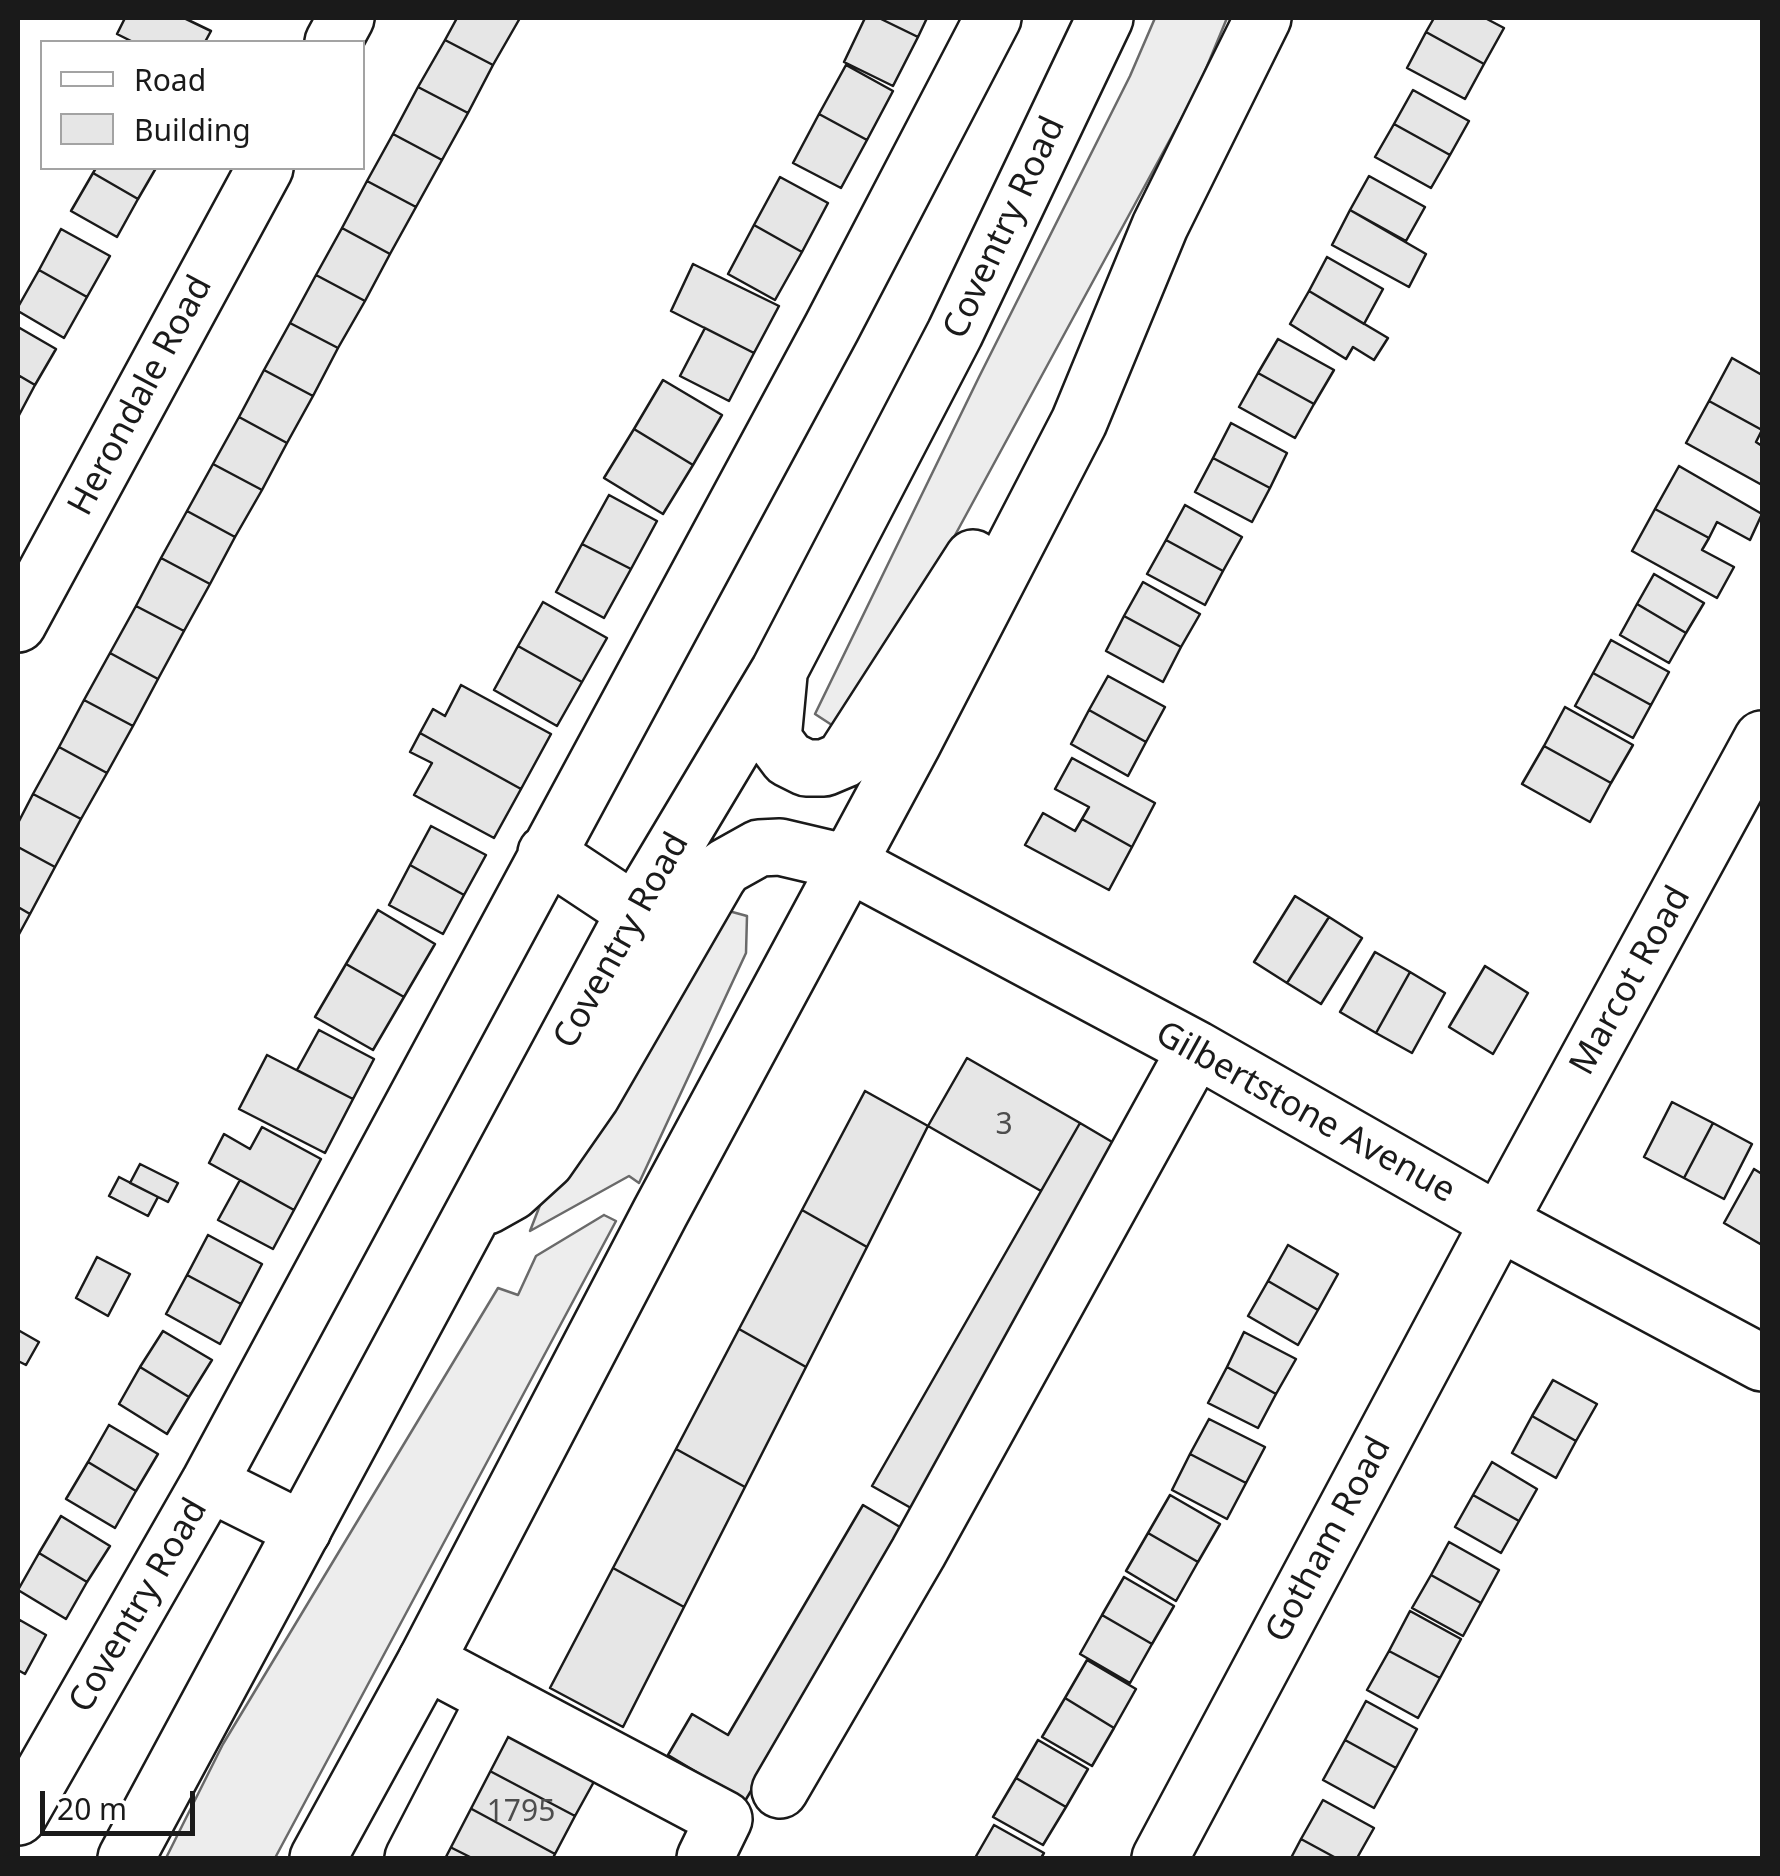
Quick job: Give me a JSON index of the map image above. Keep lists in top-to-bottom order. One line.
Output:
{"streets":{"main road":["Coventry Road","Herondale Road","Marcot Road","Gilbertstone Avenue","Gotham Road"]},"crossings":[["Coventry Road","Gilbertstone Avenue"],["Marcot Road","Gilbertstone Avenue"],["Marcot Road","Gotham Road"],["Gilbertstone Avenue","Gotham Road"]],"house_numbers":["3","1795"],"legend":["Road","Building"],"scale_bar":"20 m"}
